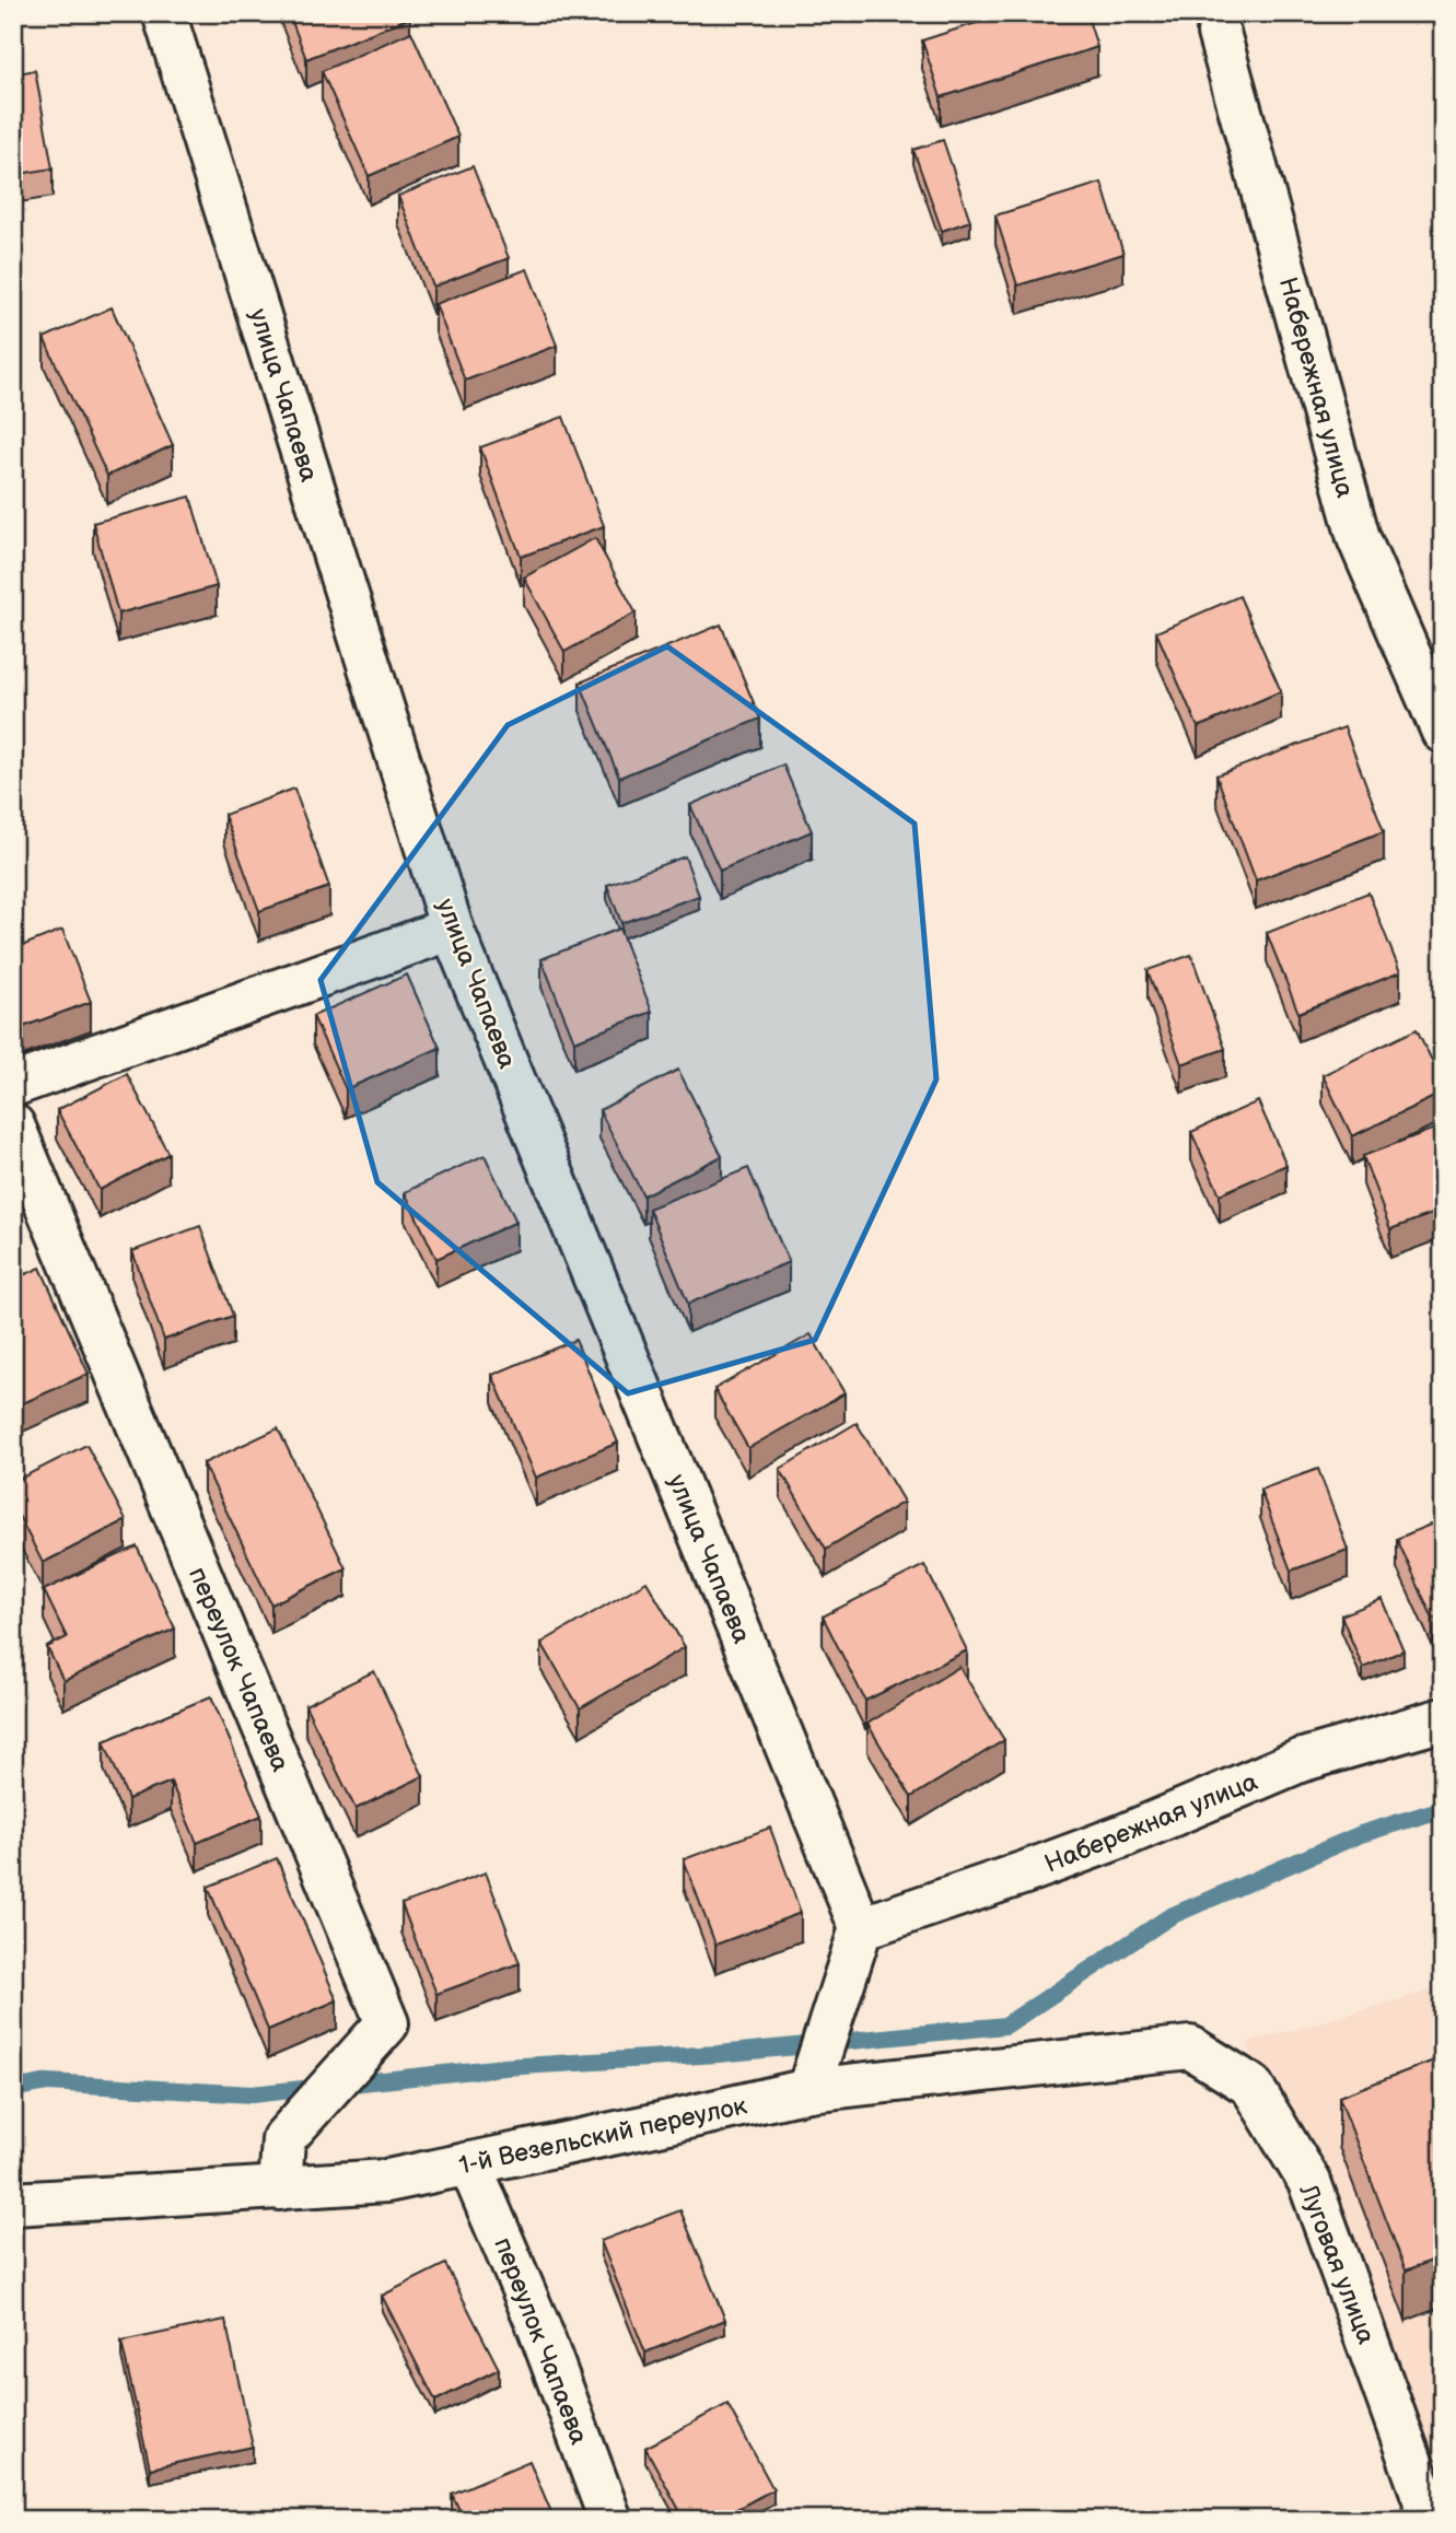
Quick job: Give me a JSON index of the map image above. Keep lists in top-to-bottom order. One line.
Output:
{"streets":{"street":["Набережная улица","улица Чапаева","переулок Чапаева","1-й Везельский переулок","Луговая улица"]},"crossings":[["Набережная улица","улица Чапаева"],["переулок Чапаева","1-й Везельский переулок"],["1-й Везельский переулок","Луговая улица"]]}
